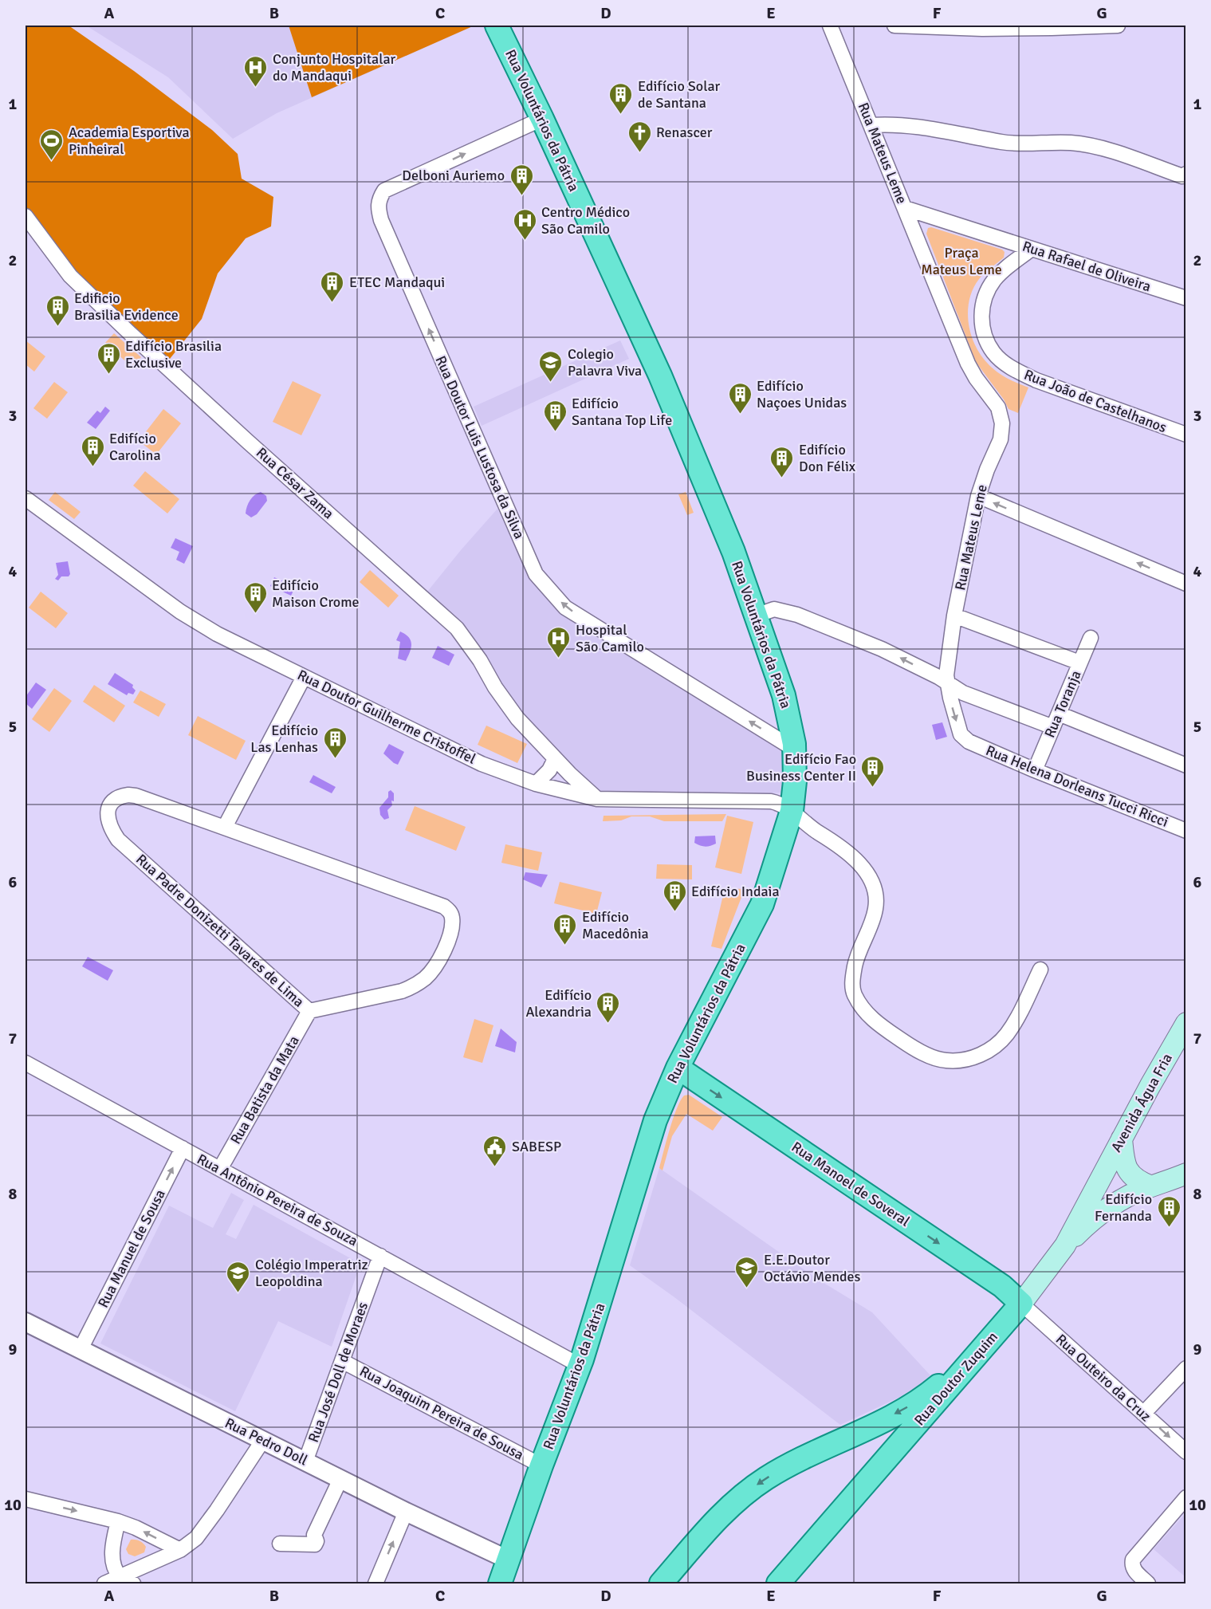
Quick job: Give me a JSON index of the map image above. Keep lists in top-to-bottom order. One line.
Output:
{"streets":{"main road":["Rua Voluntários da Pátria","Avenida Água Fria","Rua Manoel de Soveral","Rua Doutor Zuquim"],"street":["Rua Mateus Leme","Rua Rafael de Oliveira","Rua João de Castelhanos","Rua Doutor Luis Lustosa da Silva","Rua César Zama","Rua Toranja","Rua Doutor Guilherme Cristoffel","Rua Helena Dorleans Tucci Ricci","Rua Padre Donizetti Tavares de Lima","Rua Batista da Mata","Rua Antônio Pereira de Souza","Rua Manuel de Sousa","Rua José Doll de Moraes","Rua Outeiro da Cruz","Rua Joaquim Pereira de Sousa","Rua Pedro Doll"]},"crossings":[["Rua Voluntários da Pátria","Rua Doutor Luis Lustosa da Silva"],["Rua Voluntários da Pátria","Rua Doutor Guilherme Cristoffel"],["Rua Voluntários da Pátria","Rua Manoel de Soveral"],["Rua Voluntários da Pátria","Rua Antônio Pereira de Souza"],["Rua Voluntários da Pátria","Rua Joaquim Pereira de Sousa"],["Rua Voluntários da Pátria","Rua Pedro Doll"],["Rua Mateus Leme","Rua Rafael de Oliveira"],["Rua Mateus Leme","Rua Helena Dorleans Tucci Ricci"],["Rua Rafael de Oliveira","Rua João de Castelhanos"],["Rua César Zama","Rua Doutor Guilherme Cristoffel"],["Rua Toranja","Rua Helena Dorleans Tucci Ricci"],["Rua Padre Donizetti Tavares de Lima","Rua Batista da Mata"],["Rua Batista da Mata","Rua Antônio Pereira de Souza"],["Avenida Água Fria","Rua Doutor Zuquim"],["Rua Manoel de Soveral","Rua Outeiro da Cruz"],["Rua Manoel de Soveral","Rua Doutor Zuquim"],["Rua Antônio Pereira de Souza","Rua Manuel de Sousa"],["Rua Antônio Pereira de Souza","Rua José Doll de Moraes"],["Rua Manuel de Sousa","Rua Pedro Doll"],["Rua José Doll de Moraes","Rua Joaquim Pereira de Sousa"],["Rua José Doll de Moraes","Rua Pedro Doll"],["Rua Outeiro da Cruz","Rua Doutor Zuquim"]],"one_way":["Rua Manoel de Soveral","Rua Manuel de Sousa"],"parks":["Praça Mateus Leme"],"places":{"hospital":["Conjunto Hospitalar do Mandaqui","Centro Médico São Camilo","Hospital São Camilo"],"building":["Edifício Solar de Santana","Delboni Auriemo","ETEC Mandaqui","Edificio Brasilia Evidence","Edifício Brasilia Exclusive","Edifício Naçoes Unidas","Edifício Santana Top Life","Edifício Carolina","Edifício Don Félix","Edifício Maison Crome","Edifício Las Lenhas","Edifício Fao Business Center II","Edifício Indaia","Edifício Macedônia","Edifício Alexandria","Edifício Fernanda"],"church":["Renascer"],"sports":["Academia Esportiva Pinheiral"],"school or university":["Colegio Palavra Viva","E.E.Doutor Octávio Mendes","Colégio Imperatriz Leopoldina"],"public building":["SABESP"]},"grid":{"columns":["A","B","C","D","E","F","G"],"rows":["1","2","3","4","5","6","7","8","9","10"]}}
